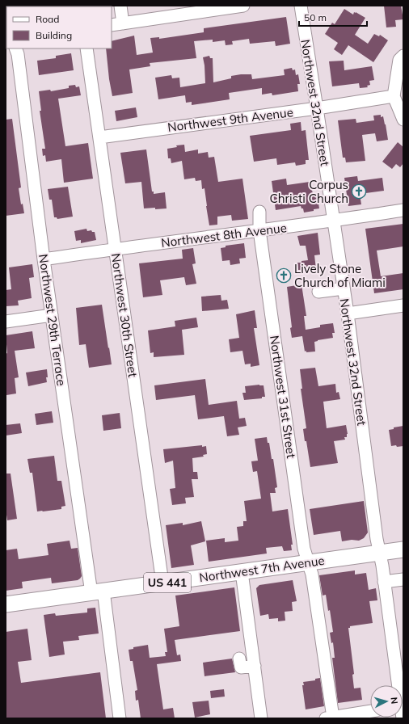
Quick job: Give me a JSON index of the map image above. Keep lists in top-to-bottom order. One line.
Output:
{"streets":{"main road":["Northwest 7th Avenue","US 441"],"street":["Northwest 32nd Street","Northwest 9th Avenue","Northwest 8th Avenue","Northwest 30th Street","Northwest 29th Terrace","Northwest 31st Street"]},"crossings":[["Northwest 32nd Street","Northwest 9th Avenue"],["Northwest 32nd Street","Northwest 8th Avenue"],["Northwest 32nd Street","Northwest 7th Avenue"],["Northwest 9th Avenue","Northwest 30th Street"],["Northwest 8th Avenue","Northwest 30th Street"],["Northwest 8th Avenue","Northwest 29th Terrace"],["Northwest 8th Avenue","Northwest 31st Street"],["Northwest 30th Street","Northwest 7th Avenue"],["Northwest 29th Terrace","Northwest 7th Avenue"],["Northwest 31st Street","Northwest 7th Avenue"]],"places":{"church":["Corpus Christi Church","Lively Stone Church of Miami"]},"legend":["Road","Building"],"scale_bar":"50 m","north":"right"}
